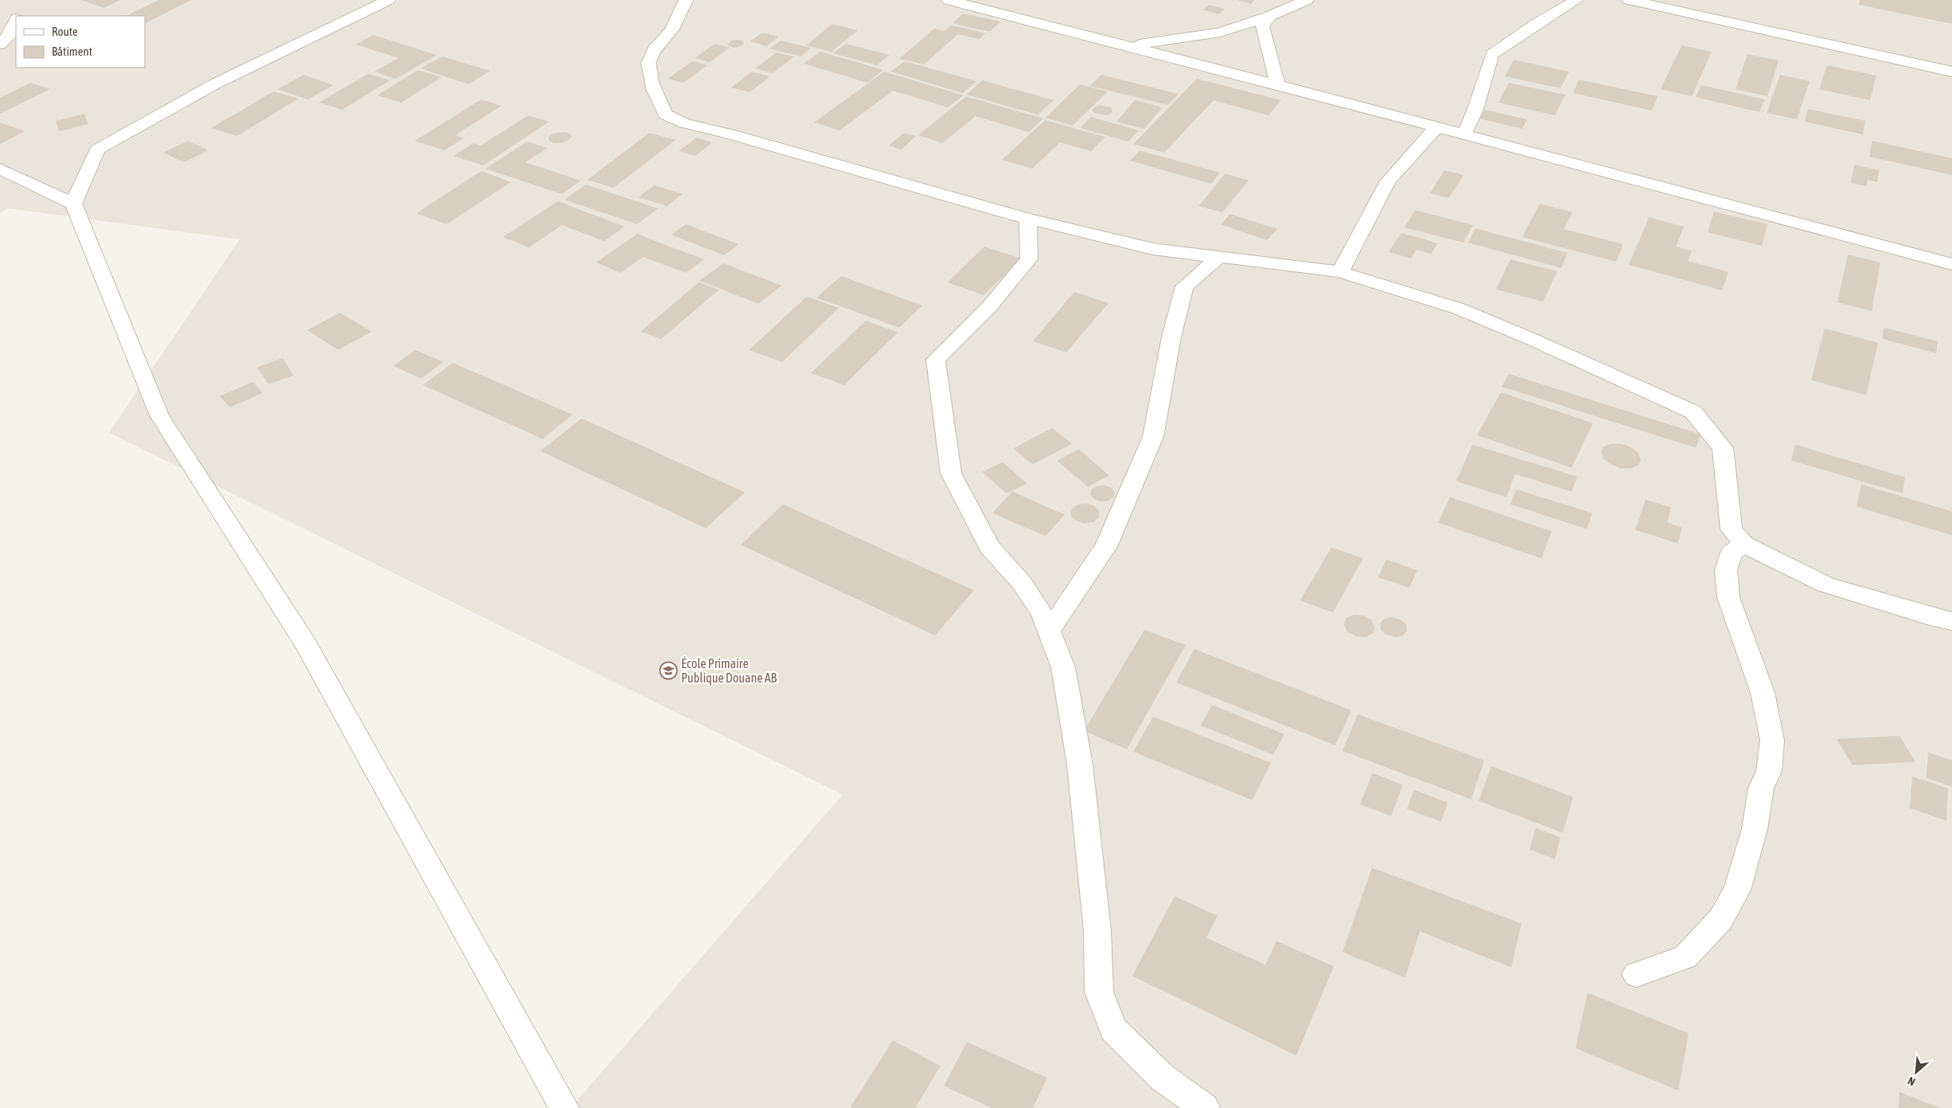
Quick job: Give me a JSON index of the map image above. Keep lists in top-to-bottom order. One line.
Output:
{"places":{"school or university":["École Primaire Publique Douane AB"]},"legend":["Route","Bâtiment"],"north":"bottom left"}
